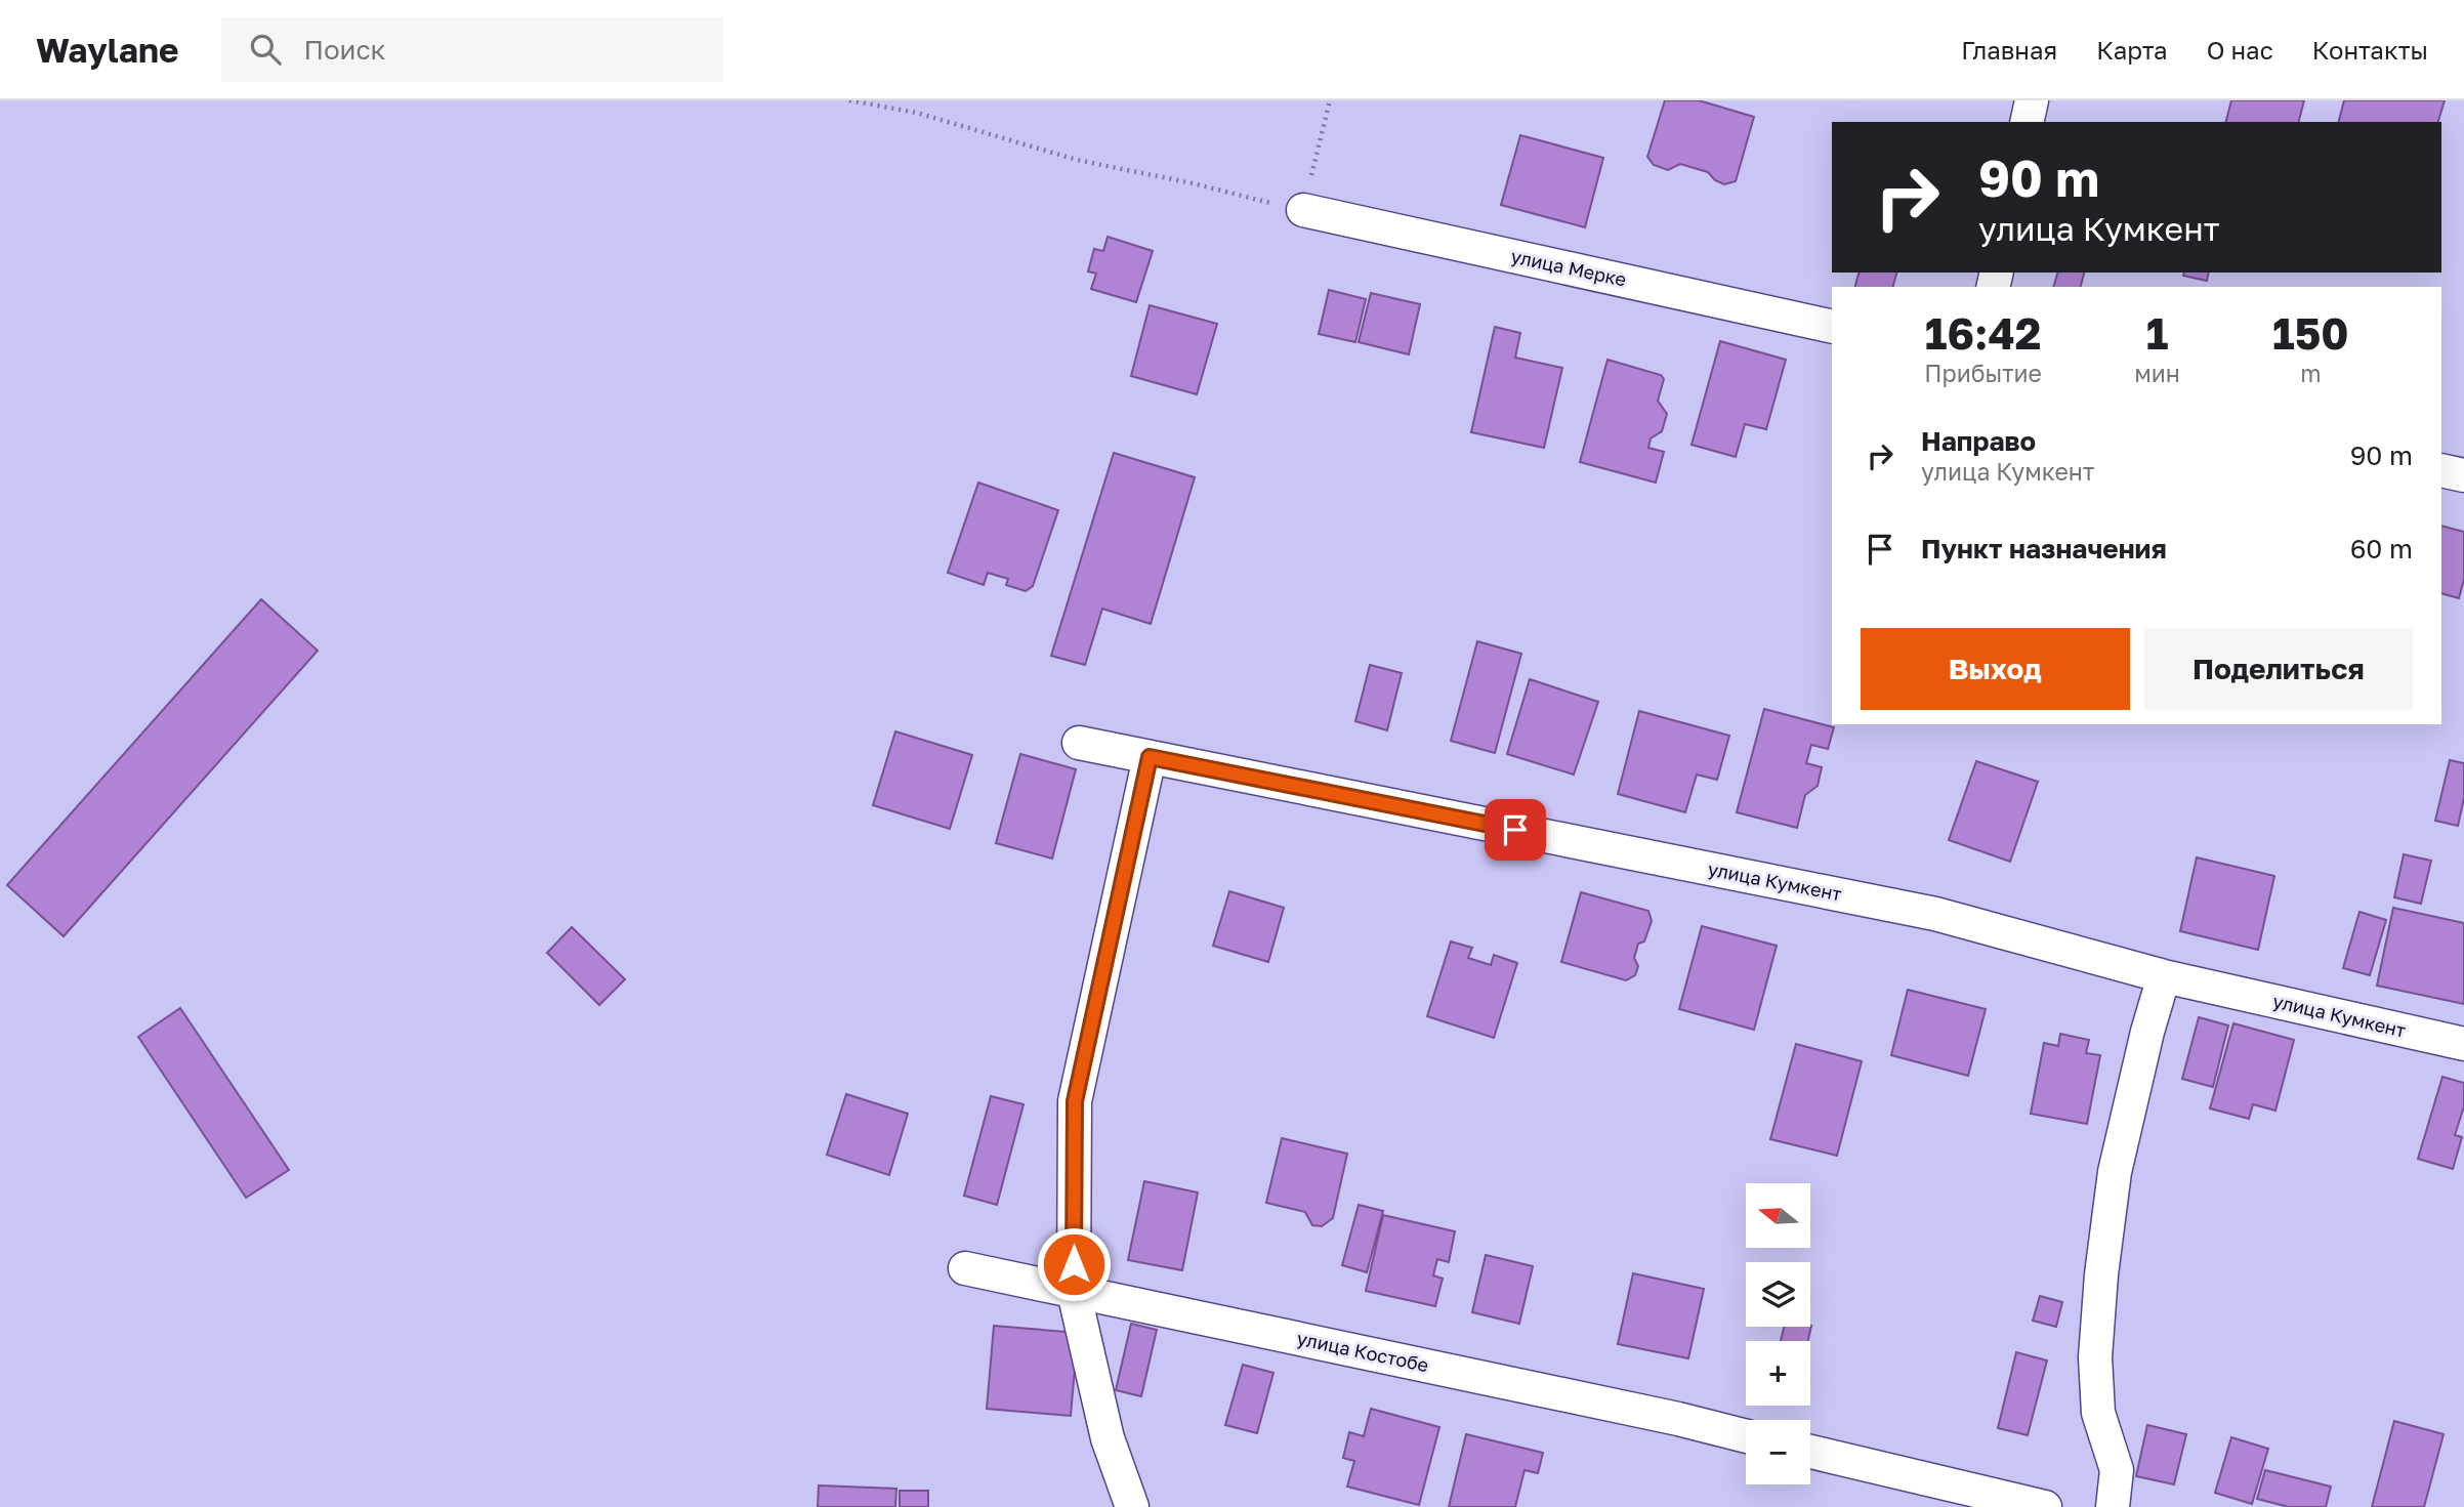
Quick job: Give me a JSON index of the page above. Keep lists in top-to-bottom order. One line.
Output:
{"streets":{"street":["улица Мерке","улица Кумкент","улица Костобе"]},"north":"left","page":{"header":"Waylane","search":"Поиск","nav":["Главная","Карта","О нас","Контакты"],"turn":["90 m","улица Кумкент"],"eta":["16:42","Прибытие","1","мин","150","m"],"list":[{"name":"Направо","note":"улица Кумкент","value":"90 m"},{"name":"Пункт назначения","value":"60 m"}],"buttons":["Выход","Поделиться"],"map_buttons":["+","−"]}}
